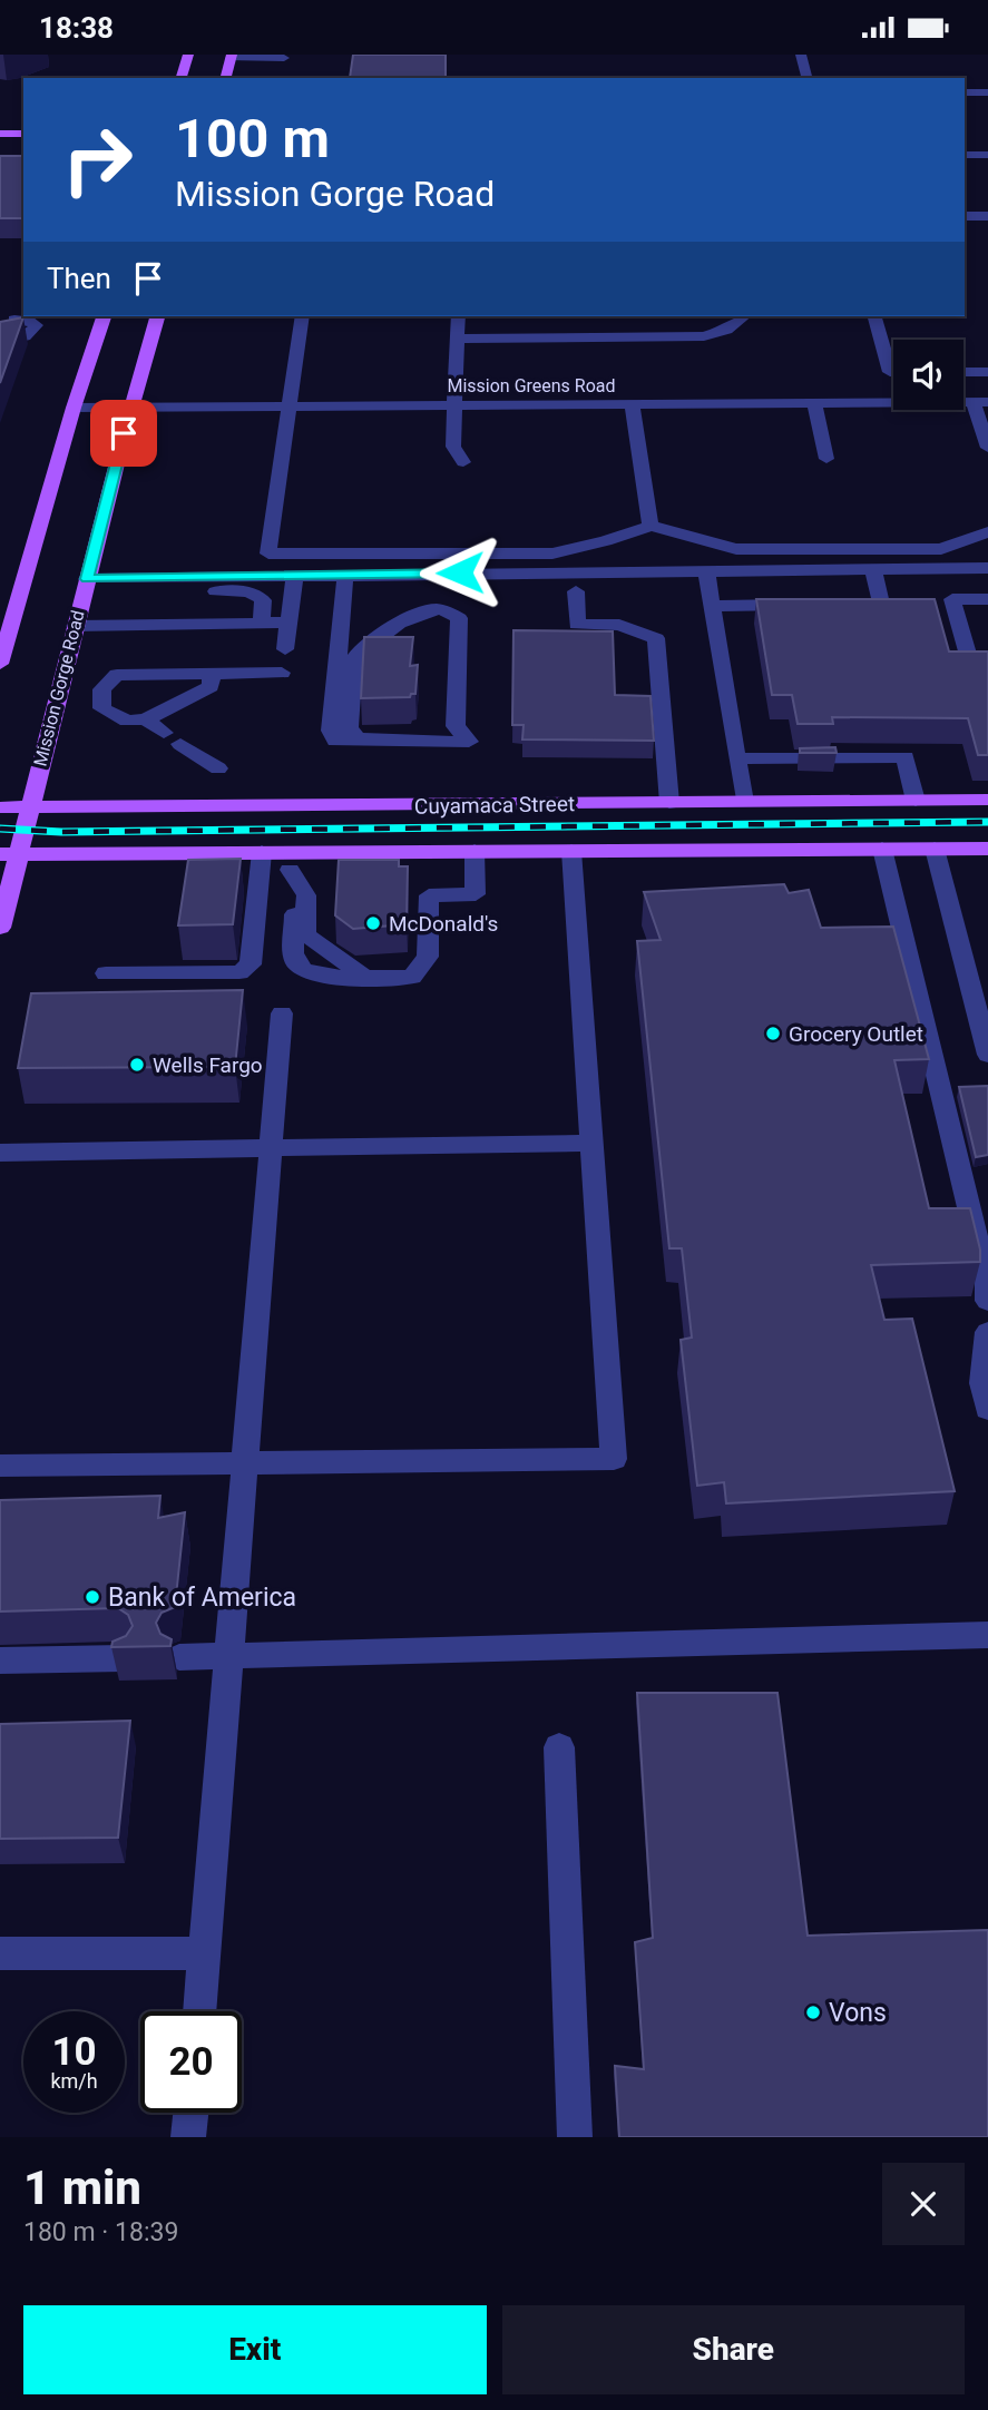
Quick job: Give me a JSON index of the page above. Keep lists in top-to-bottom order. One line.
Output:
{"streets":{"main road":["Mission Gorge Road","Cuyamaca Street"],"street":["Mission Greens Road"]},"crossings":[["Mission Greens Road","Mission Gorge Road"],["Mission Gorge Road","Cuyamaca Street"]],"places":["McDonald's","Grocery Outlet","Wells Fargo","Bank of America","Vons"],"page":{"status":"18:38","turn":["100 m","Mission Gorge Road"],"then":"Then","speed":"10 km/h","limit":"20","heading":["1 min","180 m · 18:39"],"buttons":["Exit","Share"]}}
